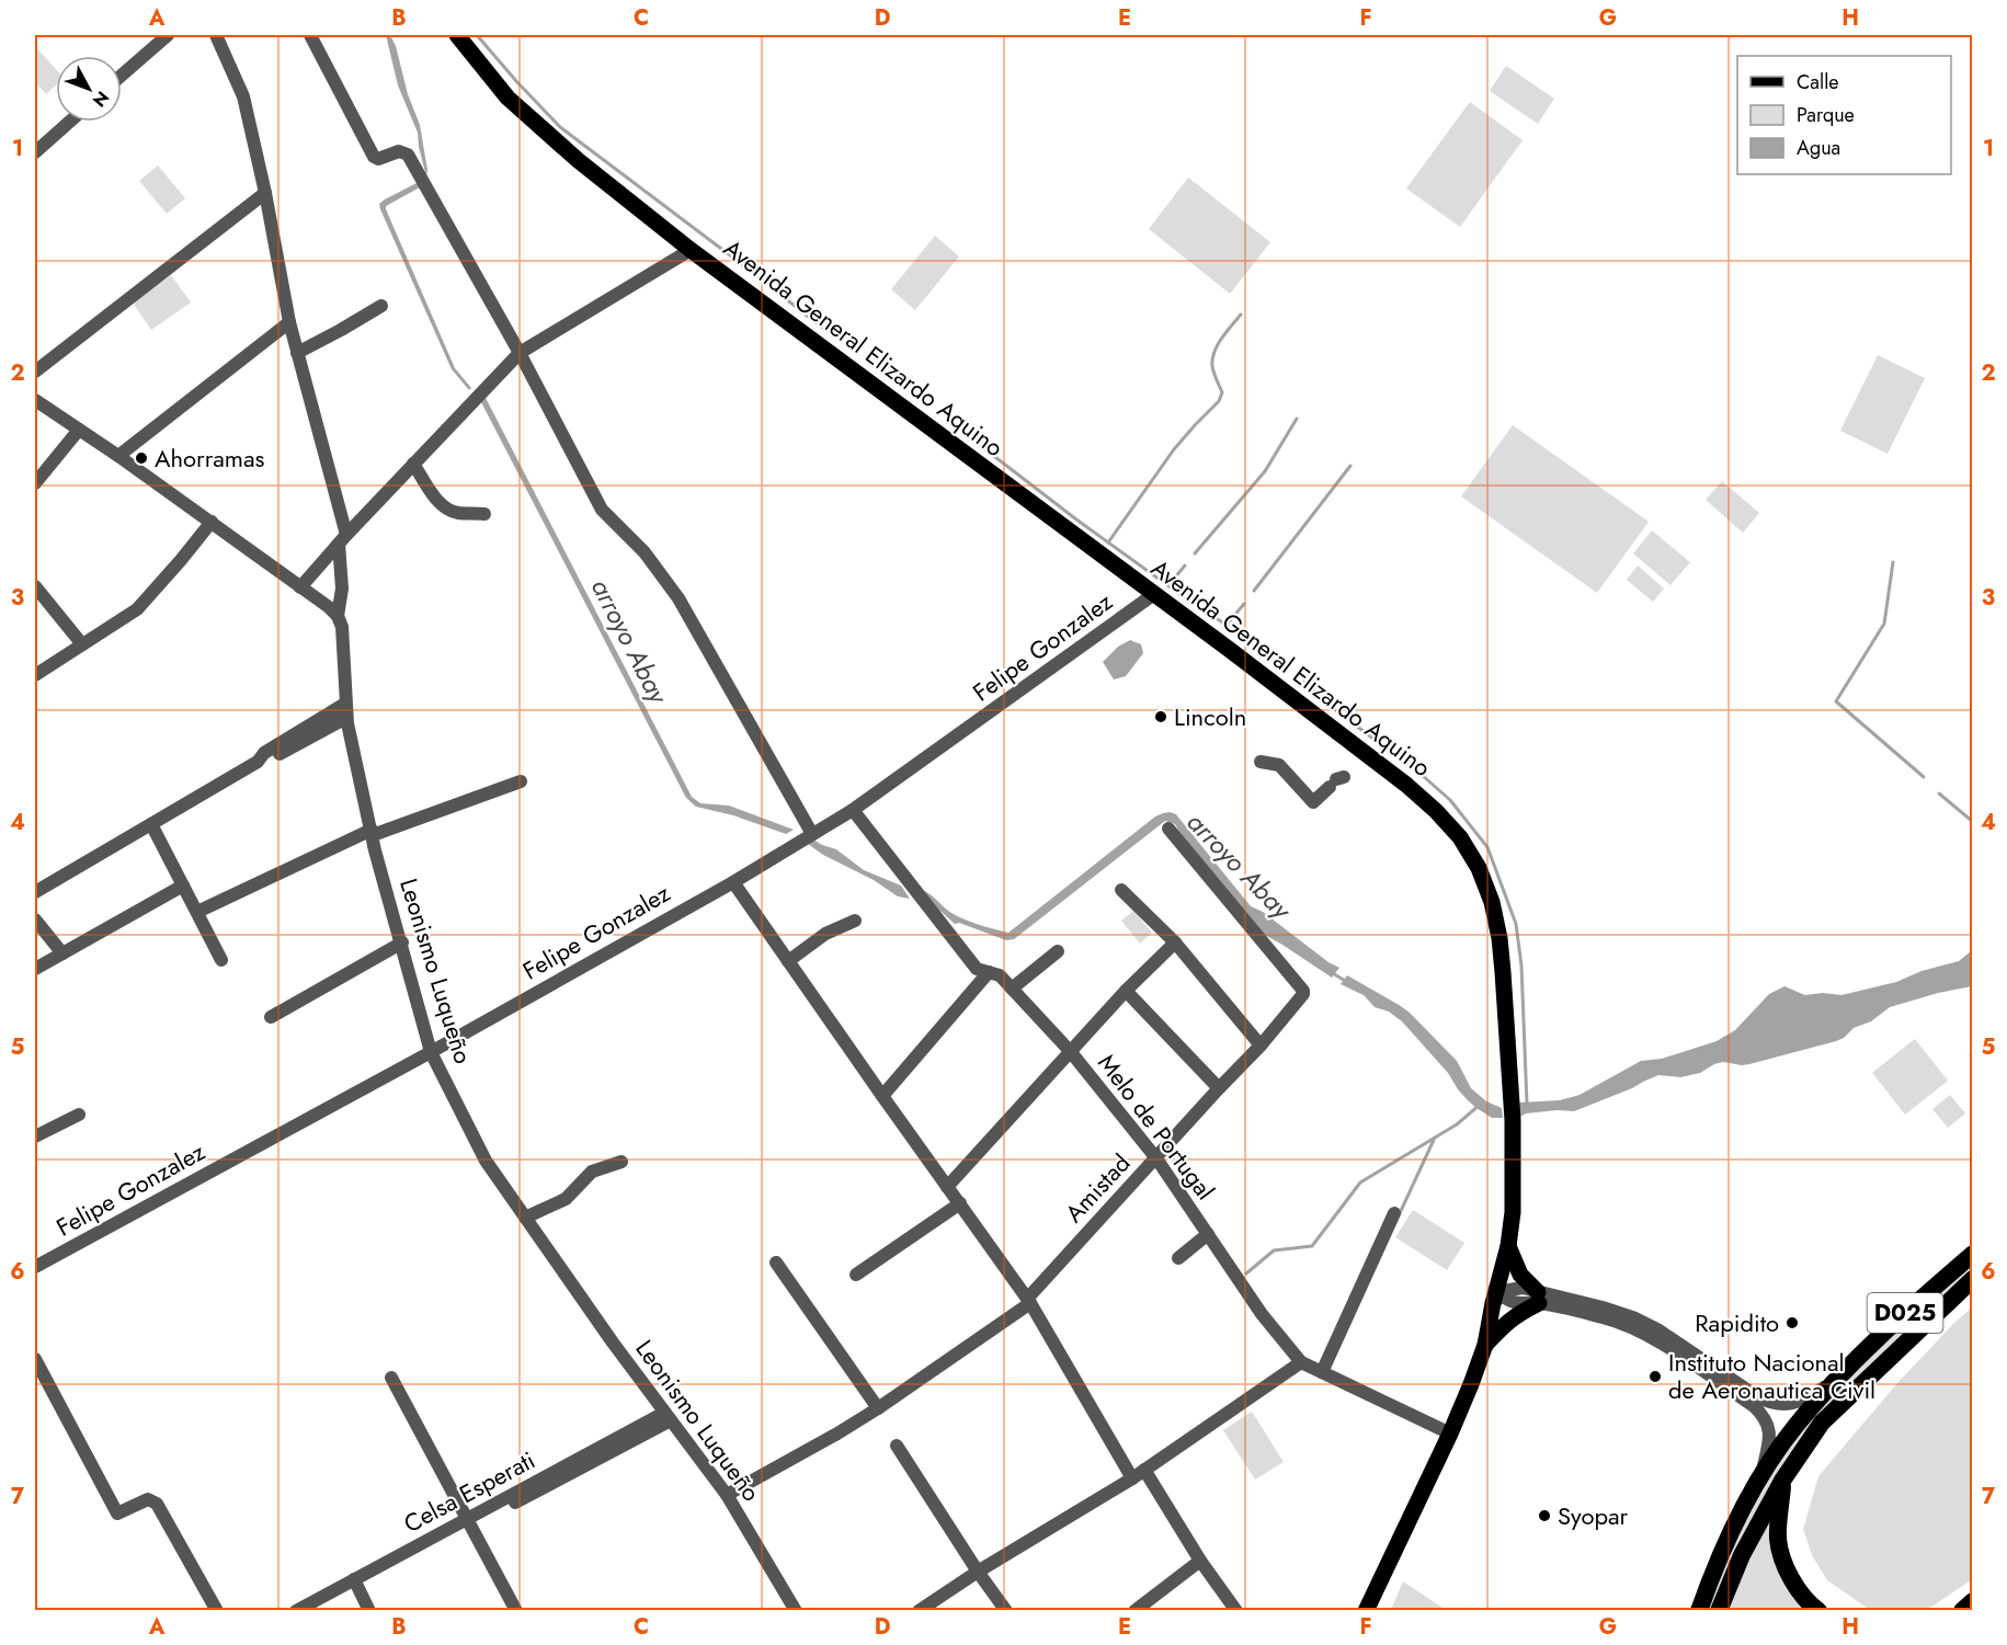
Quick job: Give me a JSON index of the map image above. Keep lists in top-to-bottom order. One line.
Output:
{"streets":{"highway":["D025"],"main road":["Avenida General Elizardo Aquino"],"street":["Felipe Gonzalez","Leonismo Luqueño","Melo de Portugal","Amistad","Celsa Esperati"]},"crossings":[["Avenida General Elizardo Aquino","Felipe Gonzalez"],["Avenida General Elizardo Aquino","Melo de Portugal"],["Felipe Gonzalez","Leonismo Luqueño"],["Felipe Gonzalez","Melo de Portugal"],["Leonismo Luqueño","Amistad"],["Leonismo Luqueño","Celsa Esperati"],["Melo de Portugal","Amistad"]],"water":["arroyo Abay"],"places":["Ahorramas","Lincoln","Rapidito","Instituto Nacional de Aeronautica Civil","Syopar"],"legend":["Calle","Parque","Agua"],"north":"bottom right","grid":{"columns":["A","B","C","D","E","F","G","H"],"rows":["1","2","3","4","5","6","7"]}}
